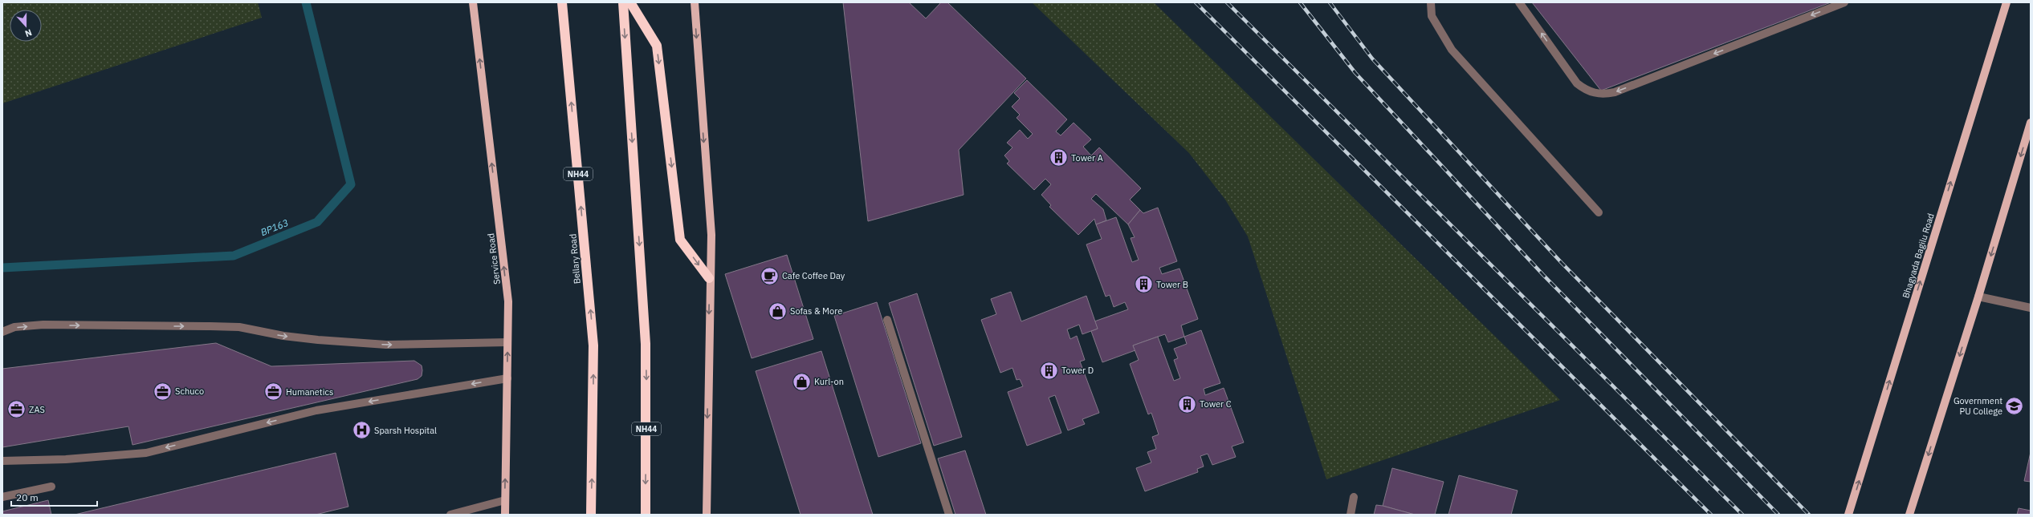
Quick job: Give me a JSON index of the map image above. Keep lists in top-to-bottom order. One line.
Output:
{"streets":{"highway":["NH44","Bellary Road"],"main road":["Bhagyada Bagilu Road","Service Road"]},"one_way":["Service Road"],"water":["BP163"],"places":{"building":["Tower A","Tower B","Tower D","Tower C"],"cafe":["Cafe Coffee Day"],"shop":["Sofas & More","Kurl-on"],"office":["Schuco","Humanetics","ZAS"],"school or university":["Government PU College"],"hospital":["Sparsh Hospital"]},"scale_bar":"20 m","north":"bottom"}
